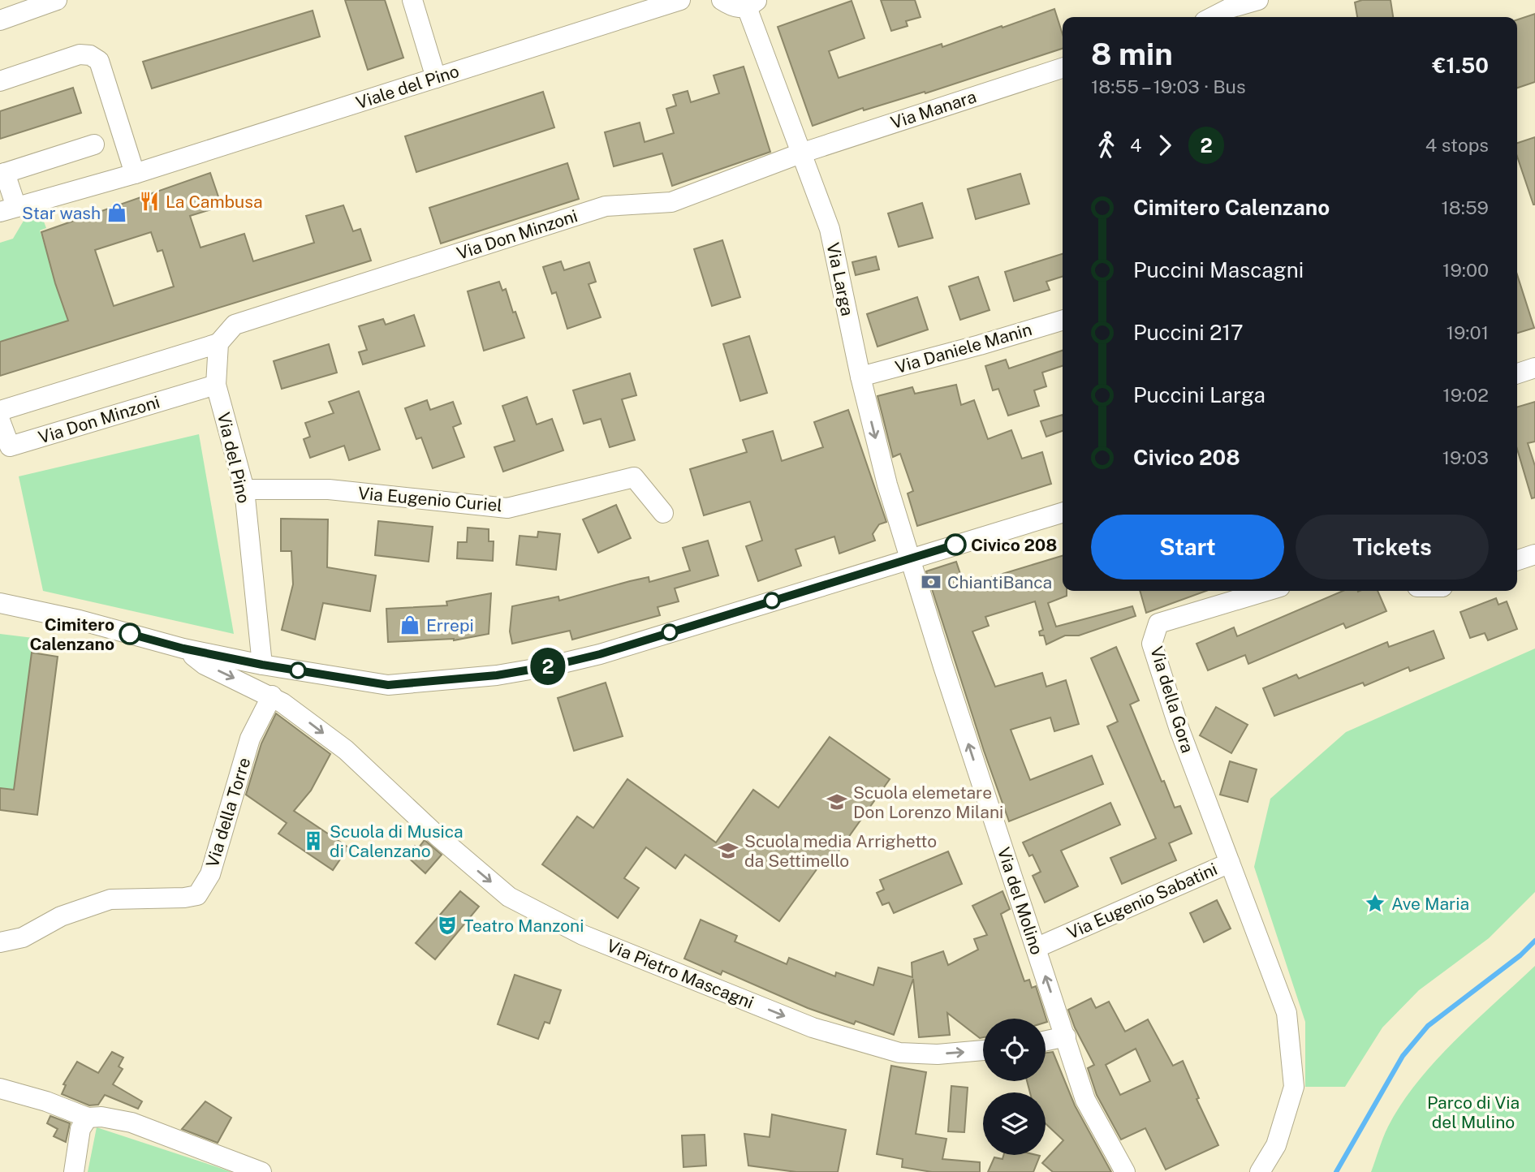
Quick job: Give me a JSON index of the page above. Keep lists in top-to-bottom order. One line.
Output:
{"streets":{"street":["Viale del Pino","Via Manara","Via Don Minzoni","Via Larga","Via Daniele Manin","Via del Pino","Via Eugenio Curiel","Via della Gora","Via della Torre","Via del Molino","Via Eugenio Sabatini","Via Pietro Mascagni"]},"crossings":[["Via Manara","Via Don Minzoni"],["Via Manara","Via Larga"],["Via Don Minzoni","Via Larga"],["Via Don Minzoni","Via del Pino"],["Via Larga","Via Daniele Manin"],["Via Larga","Via del Molino"],["Via del Pino","Via Eugenio Curiel"],["Via della Gora","Via Eugenio Sabatini"],["Via della Torre","Via Pietro Mascagni"],["Via del Molino","Via Eugenio Sabatini"]],"one_way":["Via del Molino","Via Pietro Mascagni"],"parks":["Parco di Via del Mulino"],"places":{"restaurant":["La Cambusa"],"shop":["Star wash","Errepi"],"other":["Civico 208","Cimitero Calenzano"],"bank":["ChiantiBanca"],"school or university":["Scuola elemetare Don Lorenzo Milani","Scuola media Arrighetto da Settimello"],"building":["Scuola di Musica di Calenzano"],"place":["Ave Maria"],"theatre":["Teatro Manzoni"]},"lines":["bus line 2"],"page":{"on_map":"2","heading":["8 min","18:55 – 19:03 · Bus","€1.50"],"legs":["4","2","4 stops"],"list":[{"name":"Cimitero Calenzano","value":"18:59"},{"name":"Puccini Mascagni","value":"19:00"},{"name":"Puccini 217","value":"19:01"},{"name":"Puccini Larga","value":"19:02"},{"name":"Civico 208","value":"19:03"}],"buttons":["Start","Tickets"]}}
